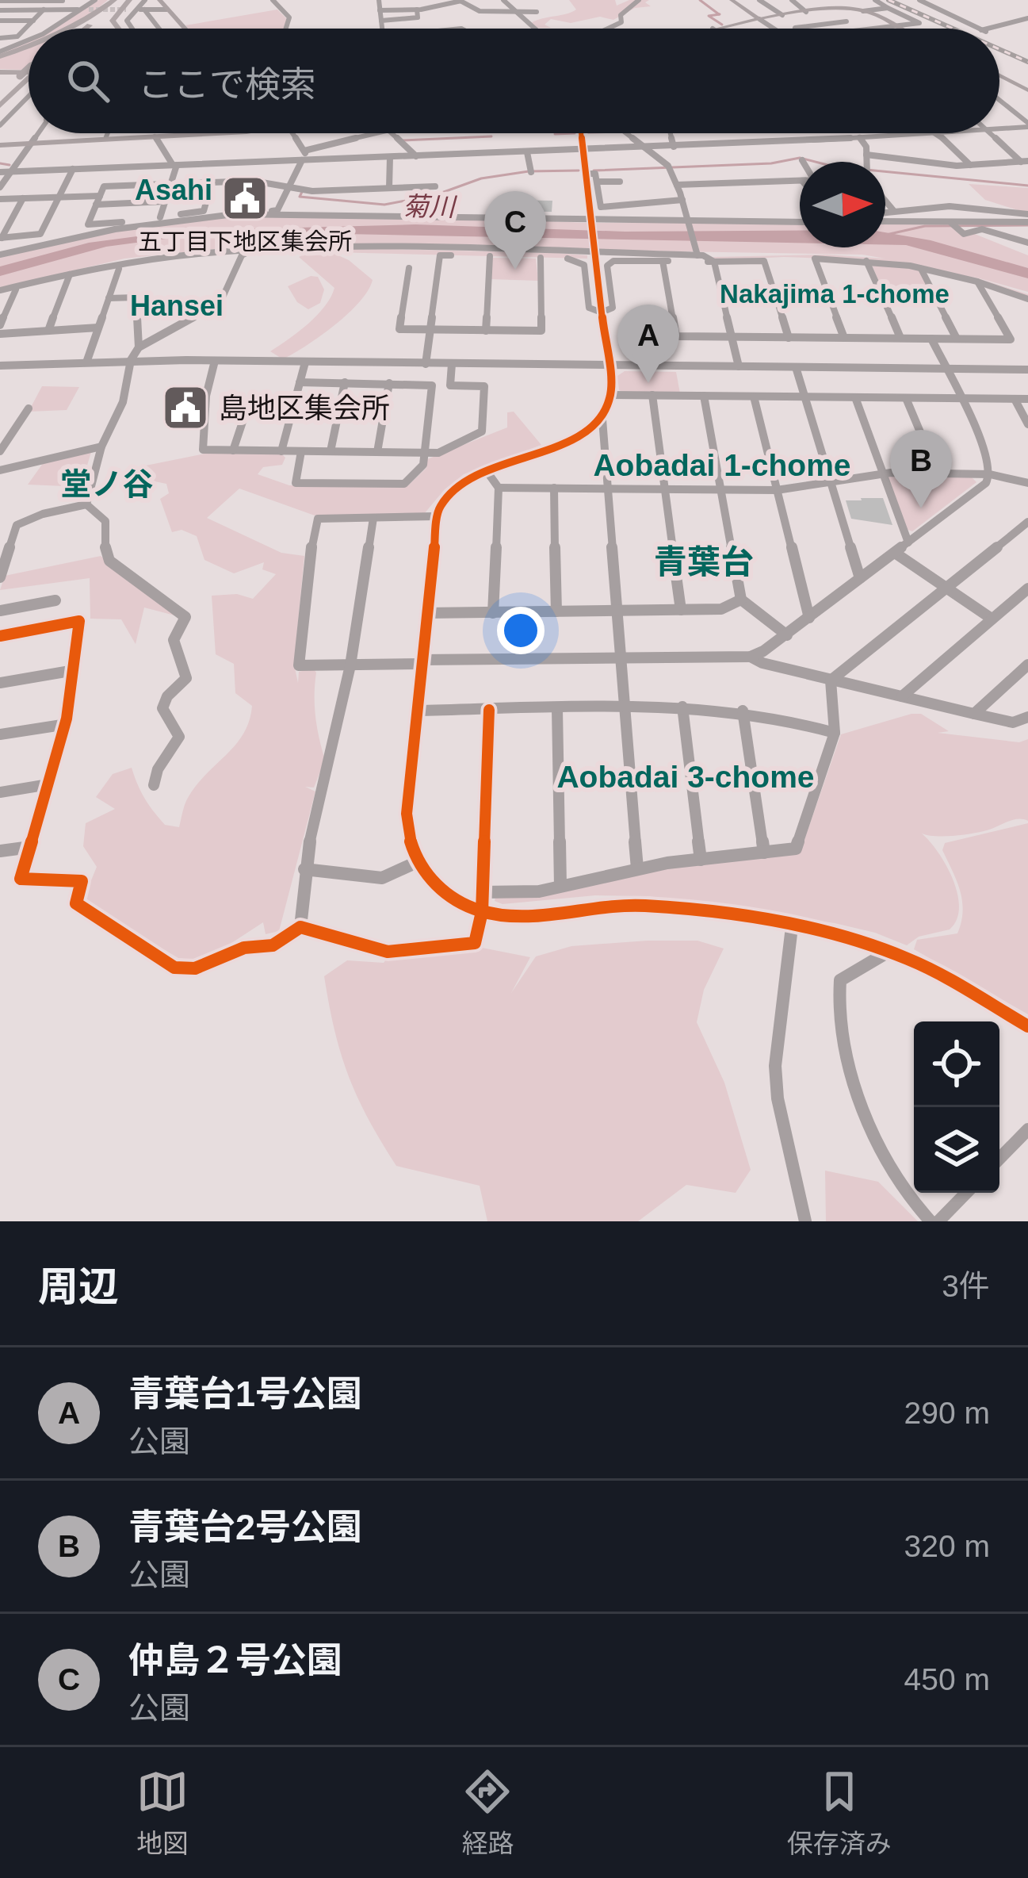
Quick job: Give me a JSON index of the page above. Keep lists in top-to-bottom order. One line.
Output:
{"districts":["Asahi","Nakajima 1-chome","Hansei","Aobadai 1-chome","堂ノ谷","青葉台","Aobadai 3-chome"],"water":["菊川"],"places":{"public building":["五丁目下地区集会所","島地区集会所"]},"north":"right","page":{"search":"ここで検索","pins":["C","A","B"],"heading":["周辺","3件"],"list":[{"mark":"A","name":"青葉台1号公園","note":"公園","value":"290 m"},{"mark":"B","name":"青葉台2号公園","note":"公園","value":"320 m"},{"mark":"C","name":"仲島２号公園","note":"公園","value":"450 m"}],"nav":["地図","経路","保存済み"]}}
